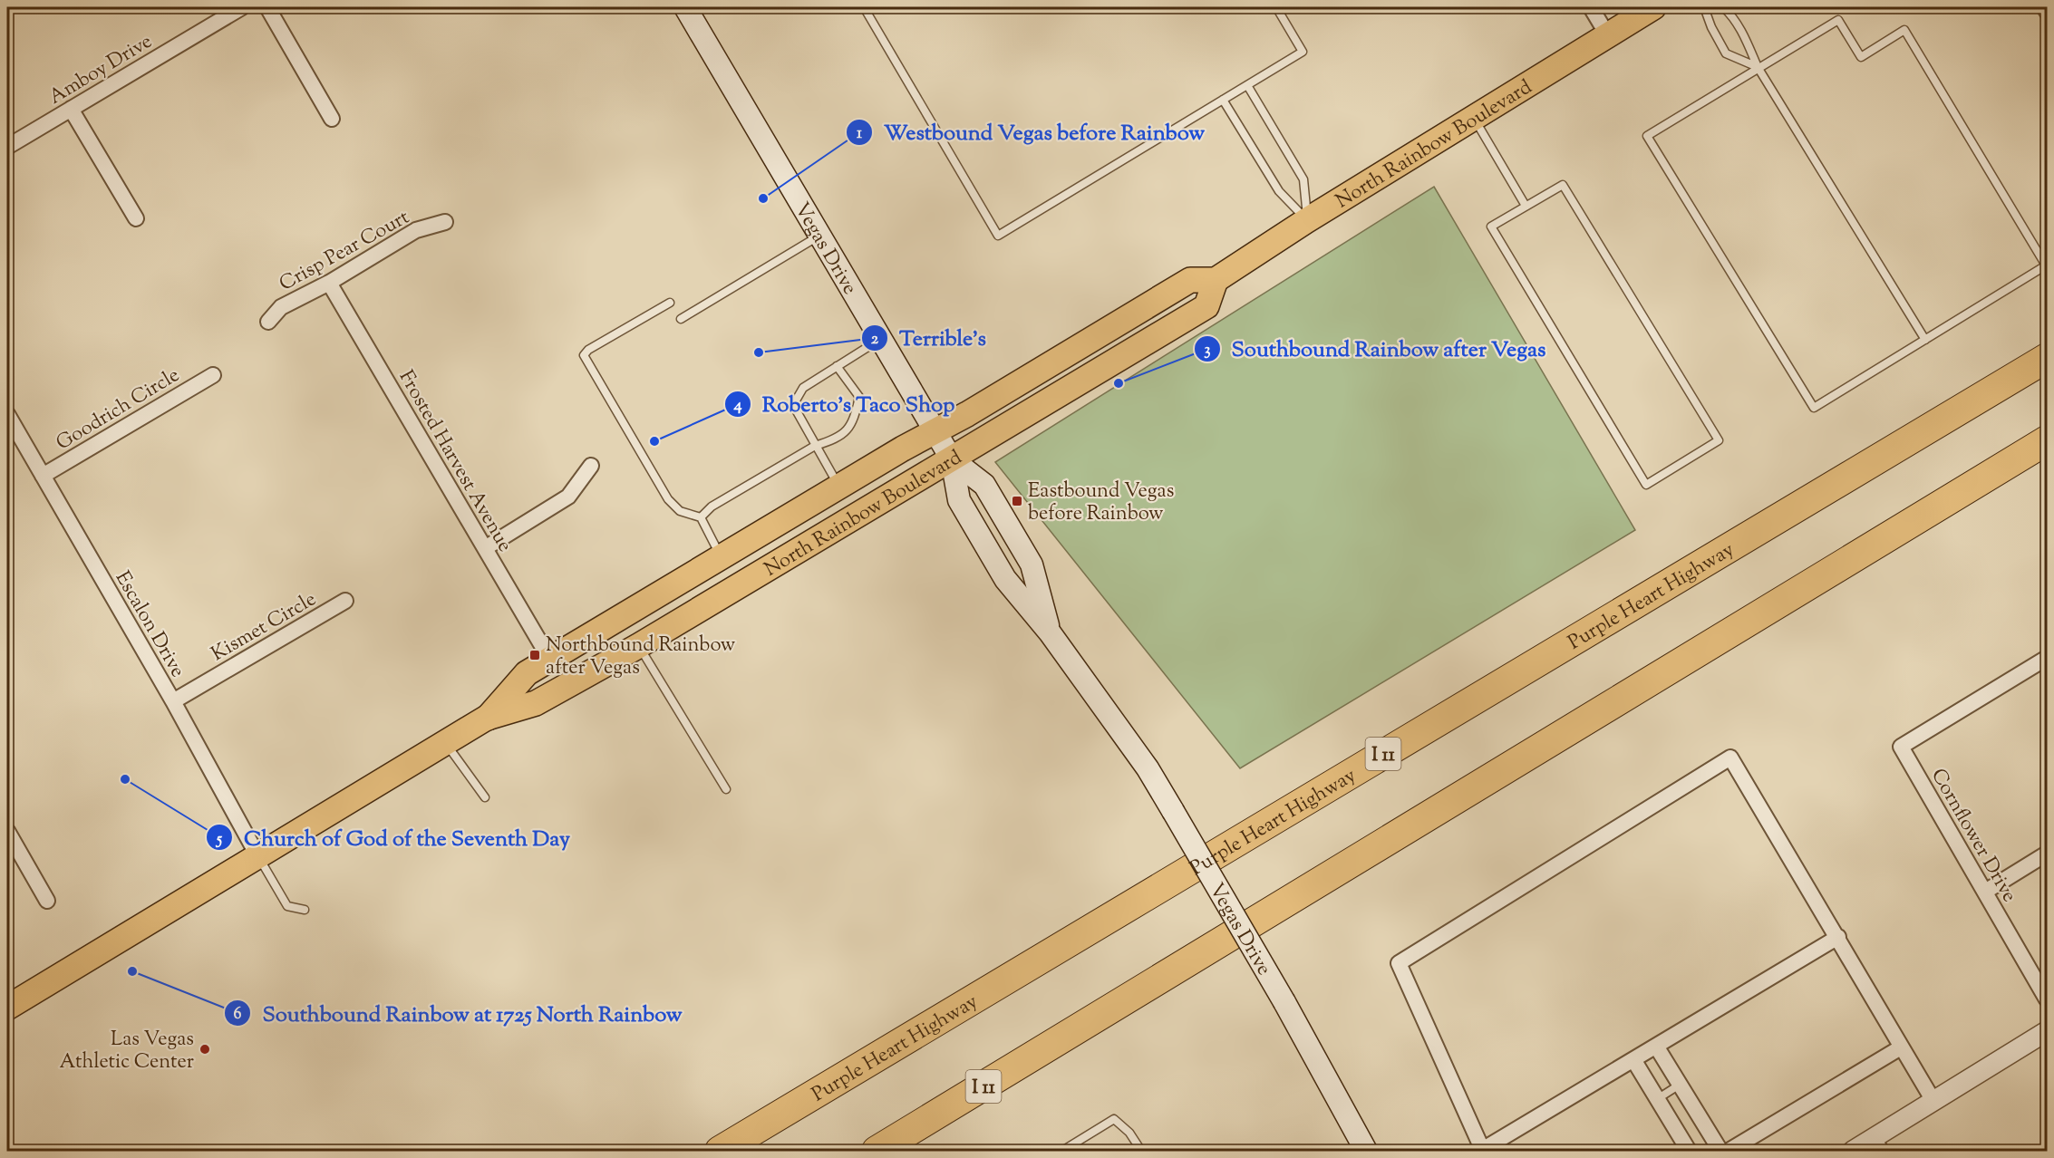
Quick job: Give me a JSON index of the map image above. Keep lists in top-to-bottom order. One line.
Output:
{"streets":{"highway":["Purple Heart Highway","I 11"],"main road":["North Rainbow Boulevard","Vegas Drive"],"street":["Amboy Drive","Crisp Pear Court","Goodrich Circle","Frosted Harvest Avenue","Escalon Drive","Kismet Circle","Cornflower Drive"]},"crossings":[["North Rainbow Boulevard","Vegas Drive"],["North Rainbow Boulevard","Frosted Harvest Avenue"],["North Rainbow Boulevard","Escalon Drive"],["Crisp Pear Court","Frosted Harvest Avenue"],["Goodrich Circle","Escalon Drive"],["Escalon Drive","Kismet Circle"]],"places":{"other":["Westbound Vegas before Rainbow","Terrible's","Southbound Rainbow after Vegas","Roberto's Taco Shop","Church of God of the Seventh Day","Southbound Rainbow at 1725 North Rainbow","Las Vegas Athletic Center"],"transit":["Eastbound Vegas before Rainbow","Northbound Rainbow after Vegas"]}}
